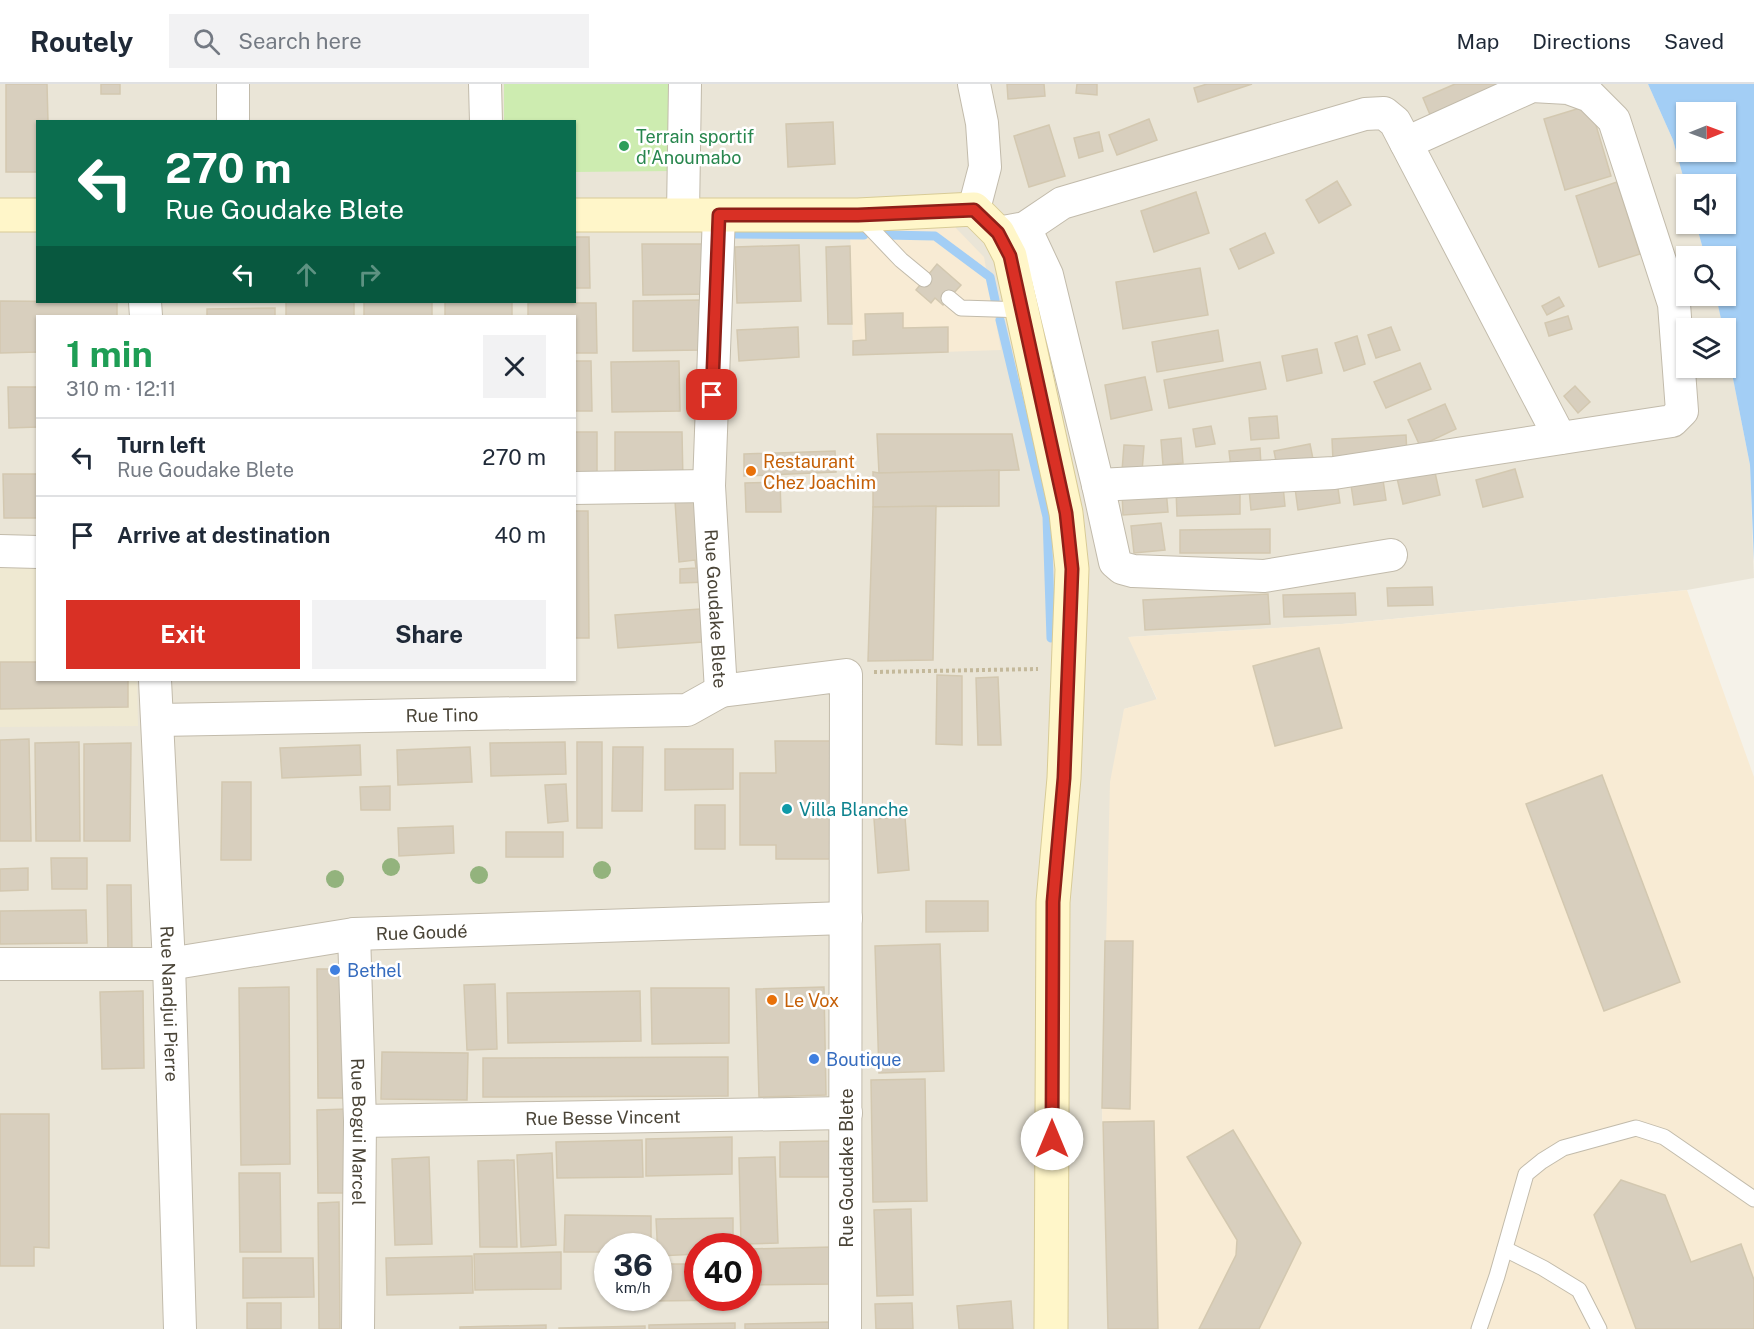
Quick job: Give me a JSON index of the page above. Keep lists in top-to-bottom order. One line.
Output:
{"streets":{"street":["Rue Goudake Blete","Rue Tino","Rue Goudé","Rue Nandjui Pierre","Rue Besse Vincent","Rue Bogui Marcel"]},"crossings":[["Rue Goudake Blete","Rue Tino"],["Rue Goudake Blete","Rue Goudé"],["Rue Goudake Blete","Rue Besse Vincent"],["Rue Tino","Rue Nandjui Pierre"],["Rue Goudé","Rue Nandjui Pierre"],["Rue Goudé","Rue Bogui Marcel"],["Rue Besse Vincent","Rue Bogui Marcel"]],"places":["Terrain sportif d'Anoumabo","Restaurant Chez Joachim","Villa Blanche","Bethel","Le Vox","Boutique"],"north":"right","page":{"header":"Routely","search":"Search here","nav":["Map","Directions","Saved"],"turn":["270 m","Rue Goudake Blete"],"heading":["1 min","310 m · 12:11"],"list":[{"name":"Turn left","note":"Rue Goudake Blete","value":"270 m"},{"name":"Arrive at destination","value":"40 m"}],"buttons":["Exit","Share"],"speed":"36 km/h","limit":"40"}}
